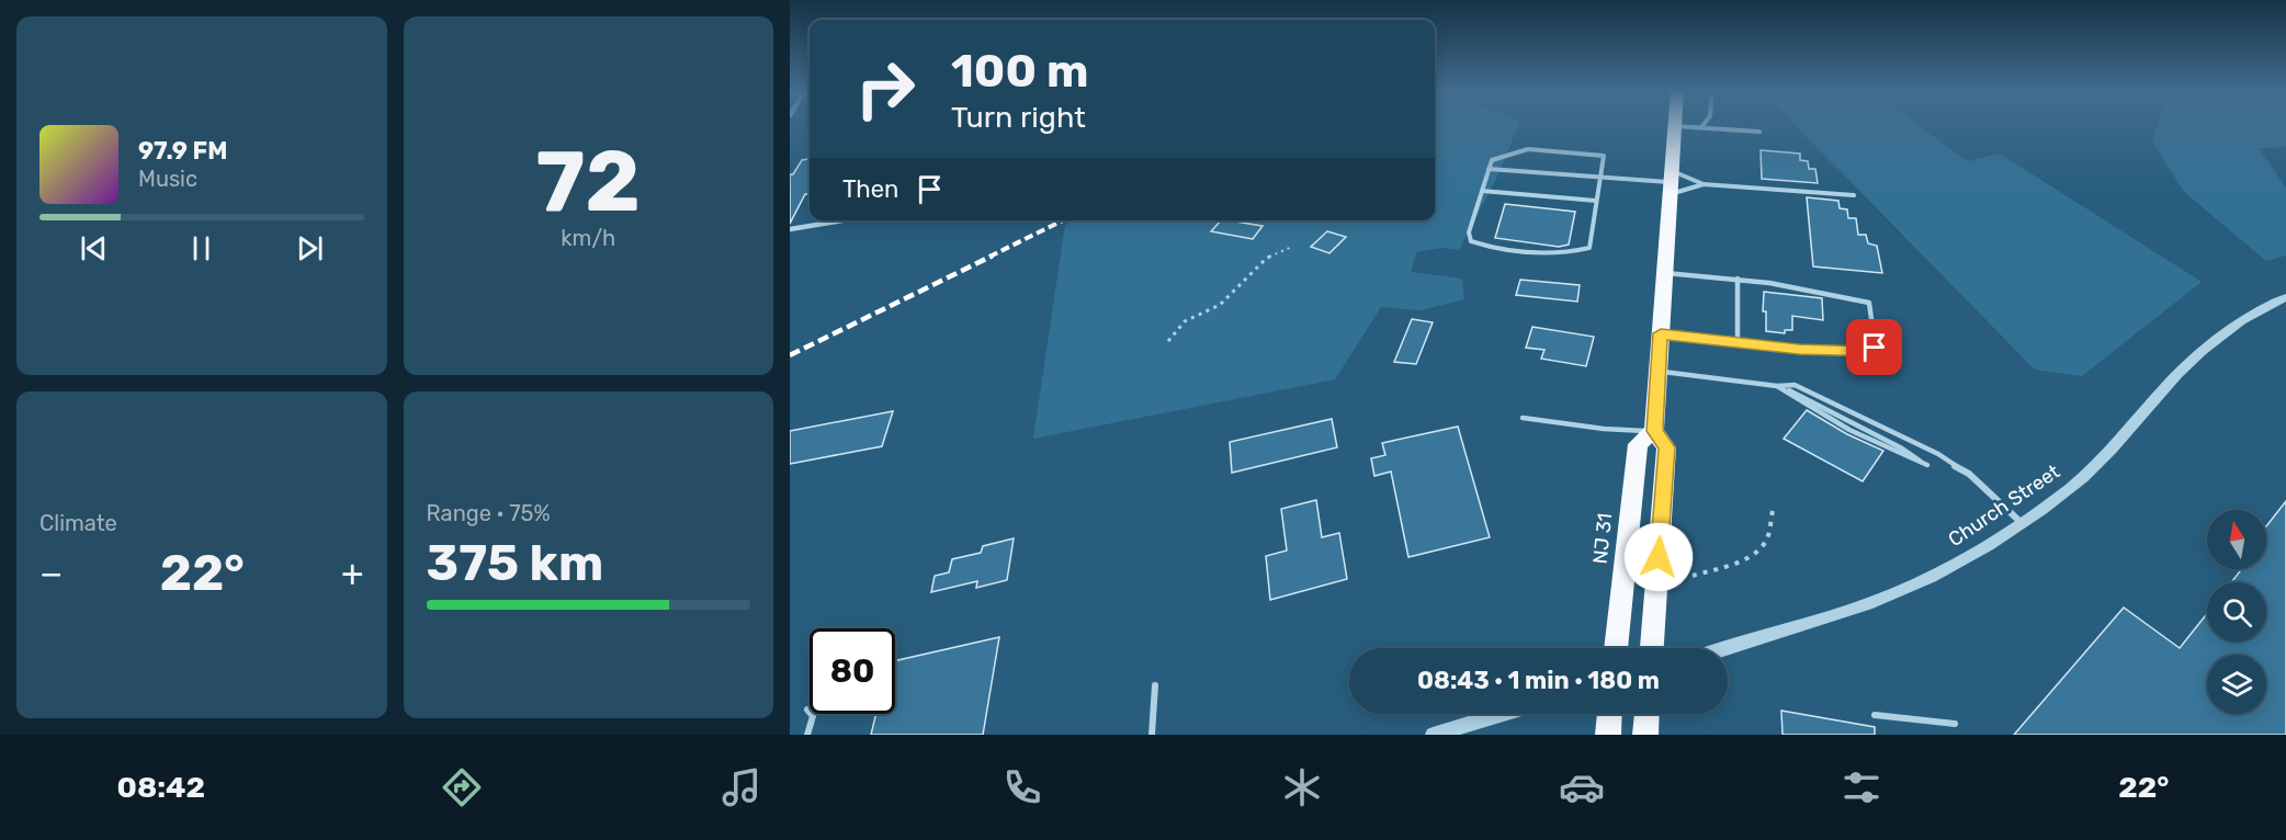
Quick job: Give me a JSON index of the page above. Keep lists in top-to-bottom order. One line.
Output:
{"streets":{"highway":["NJ 31"],"street":["Church Street"]},"north":"top","page":{"tile":[["72","km/h"],"Climate",["Range · 75%","375 km"]],"turn":["100 m","Turn right"],"song":["97.9 FM","Music"],"then":"Then","heat":["−","22°","+"],"limit":"80","trip":"08:43 · 1 min · 180 m","tabs":["08:42","22°"]}}
